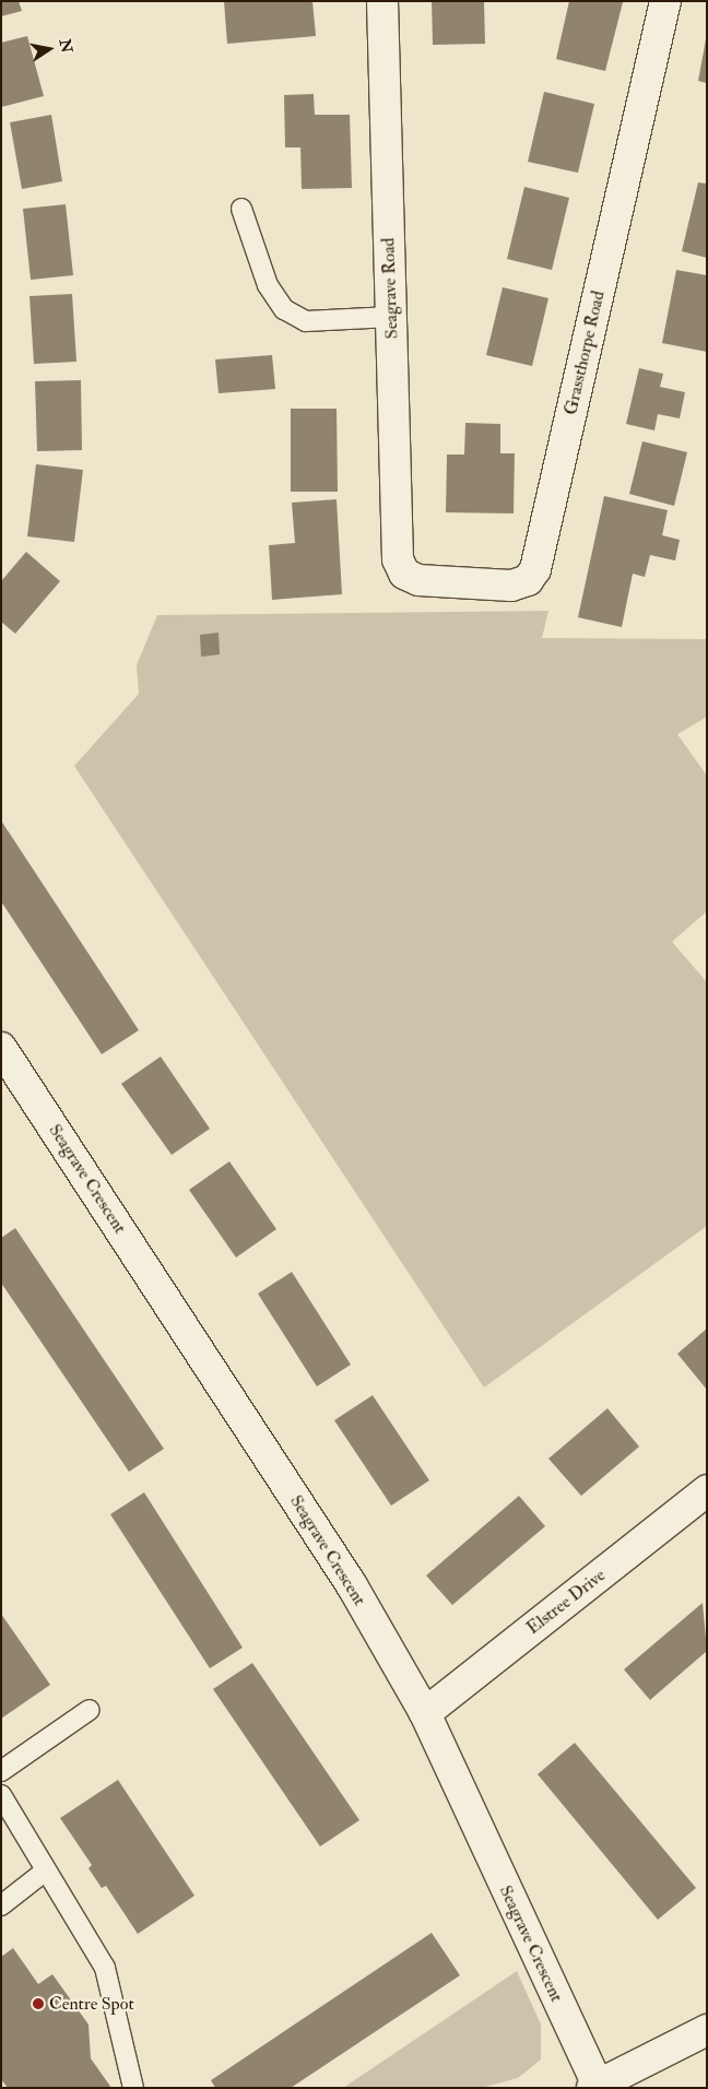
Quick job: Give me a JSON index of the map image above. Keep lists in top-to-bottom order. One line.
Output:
{"streets":{"street":["Seagrave Road","Grassthorpe Road","Seagrave Crescent","Elstree Drive"]},"crossings":[["Seagrave Road","Grassthorpe Road"],["Seagrave Crescent","Elstree Drive"]],"places":["Centre Spot"],"north":"right"}
